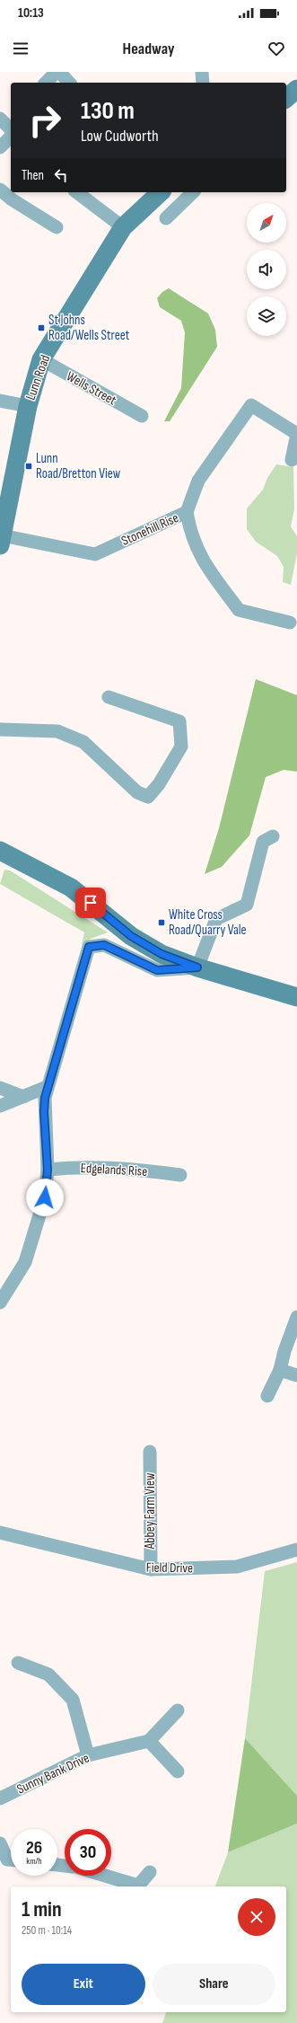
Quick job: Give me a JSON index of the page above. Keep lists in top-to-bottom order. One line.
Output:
{"streets":{"street":["Lunn Road","Wells Street","Stonehill Rise","Edgelands Rise","Abbey Farm View","Field Drive","Sunny Bank Drive"]},"crossings":[["Lunn Road","Wells Street"],["Lunn Road","Stonehill Rise"],["Abbey Farm View","Field Drive"]],"places":{"transit":["St Johns Road/Wells Street","Lunn Road/Bretton View","White Cross Road/Quarry Vale"]},"north":"top right","page":{"status":"10:13","header":"Headway","turn":["130 m","Low Cudworth"],"then":"Then","speed":"26 km/h","limit":"30","heading":["1 min","250 m · 10:14"],"buttons":["Exit","Share"]}}
